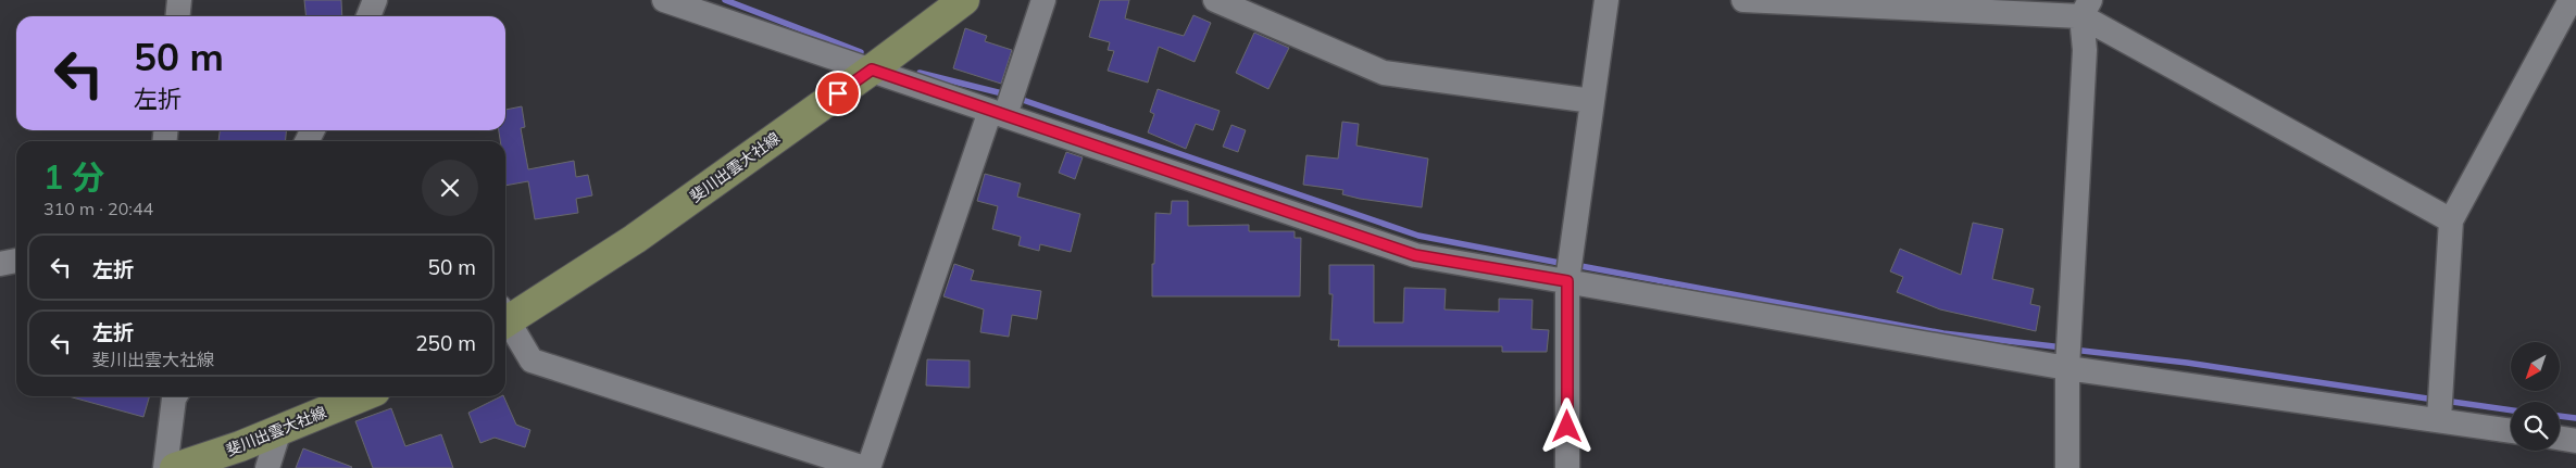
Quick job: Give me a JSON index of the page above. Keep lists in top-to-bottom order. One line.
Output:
{"streets":{"main road":["斐川出雲大社線"]},"north":"bottom left","page":{"turn":["50 m","左折"],"heading":["1 分","310 m · 20:44"],"list":[{"name":"左折","value":"50 m"},{"name":"左折","note":"斐川出雲大社線","value":"250 m"}]}}
